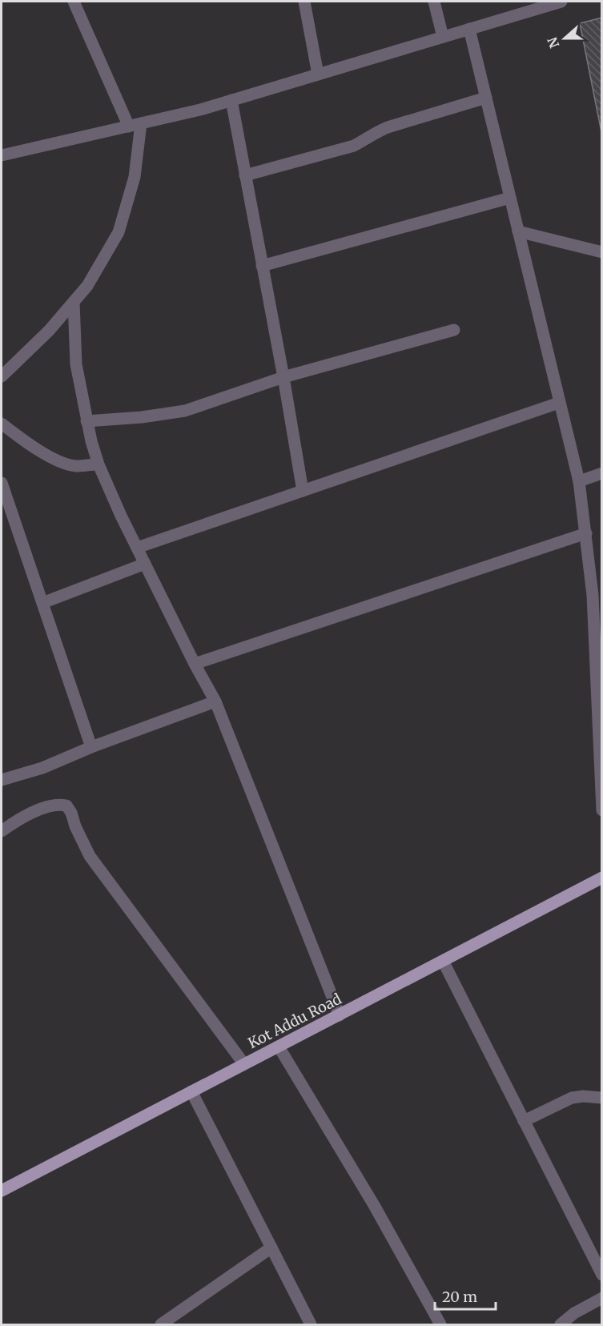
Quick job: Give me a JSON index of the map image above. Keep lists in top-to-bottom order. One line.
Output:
{"streets":{"main road":["Kot Addu Road"]},"scale_bar":"20 m","north":"left"}
